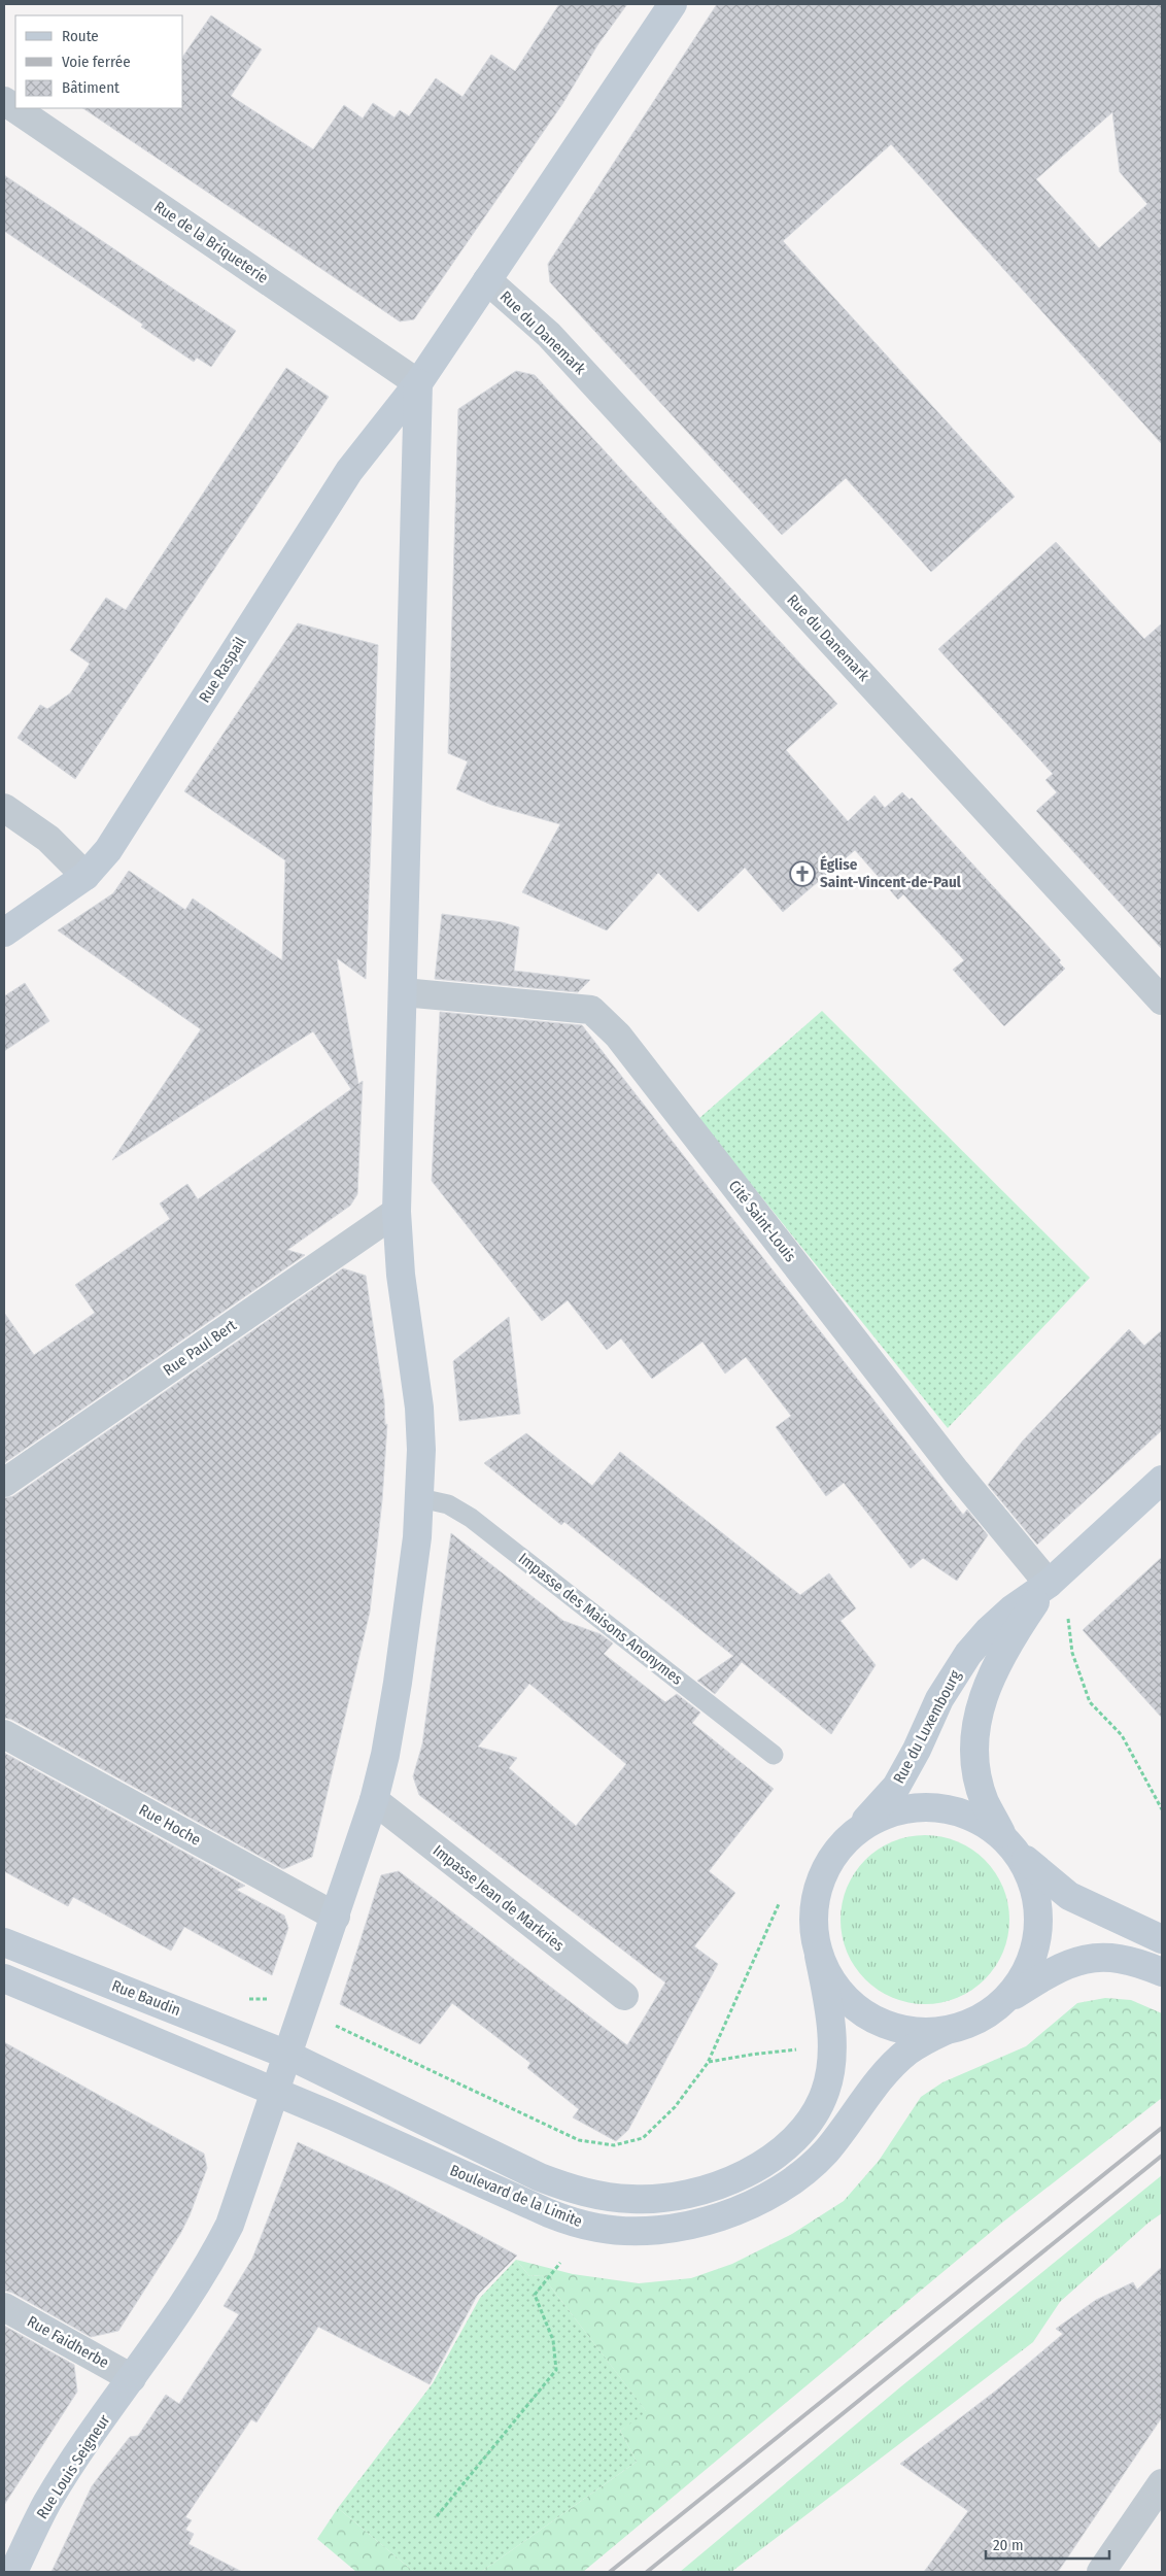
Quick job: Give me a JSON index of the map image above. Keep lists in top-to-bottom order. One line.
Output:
{"streets":{"main road":["Rue Raspail","Rue du Luxembourg","Rue Baudin","Boulevard de la Limite","Rue Louis Seigneur"],"street":["Rue de la Briqueterie","Rue du Danemark","Cité Saint-Louis","Rue Paul Bert","Rue Hoche","Impasse Jean de Markries","Rue Faidherbe"],"lane":["Impasse des Maisons Anonymes"]},"crossings":[["Rue de la Briqueterie","Rue Raspail"],["Rue de la Briqueterie","Rue Louis Seigneur"],["Rue du Danemark","Rue Raspail"],["Rue Raspail","Rue Louis Seigneur"],["Cité Saint-Louis","Rue du Luxembourg"],["Cité Saint-Louis","Rue Louis Seigneur"],["Rue Paul Bert","Rue Louis Seigneur"],["Impasse des Maisons Anonymes","Rue Louis Seigneur"],["Rue Hoche","Rue Louis Seigneur"],["Impasse Jean de Markries","Rue Louis Seigneur"],["Rue Baudin","Boulevard de la Limite"],["Rue Baudin","Rue Louis Seigneur"],["Boulevard de la Limite","Rue Louis Seigneur"],["Rue Faidherbe","Rue Louis Seigneur"]],"places":{"church":["Église Saint-Vincent-de-Paul"]},"legend":["Route","Voie ferrée","Bâtiment"],"scale_bar":"20 m"}
